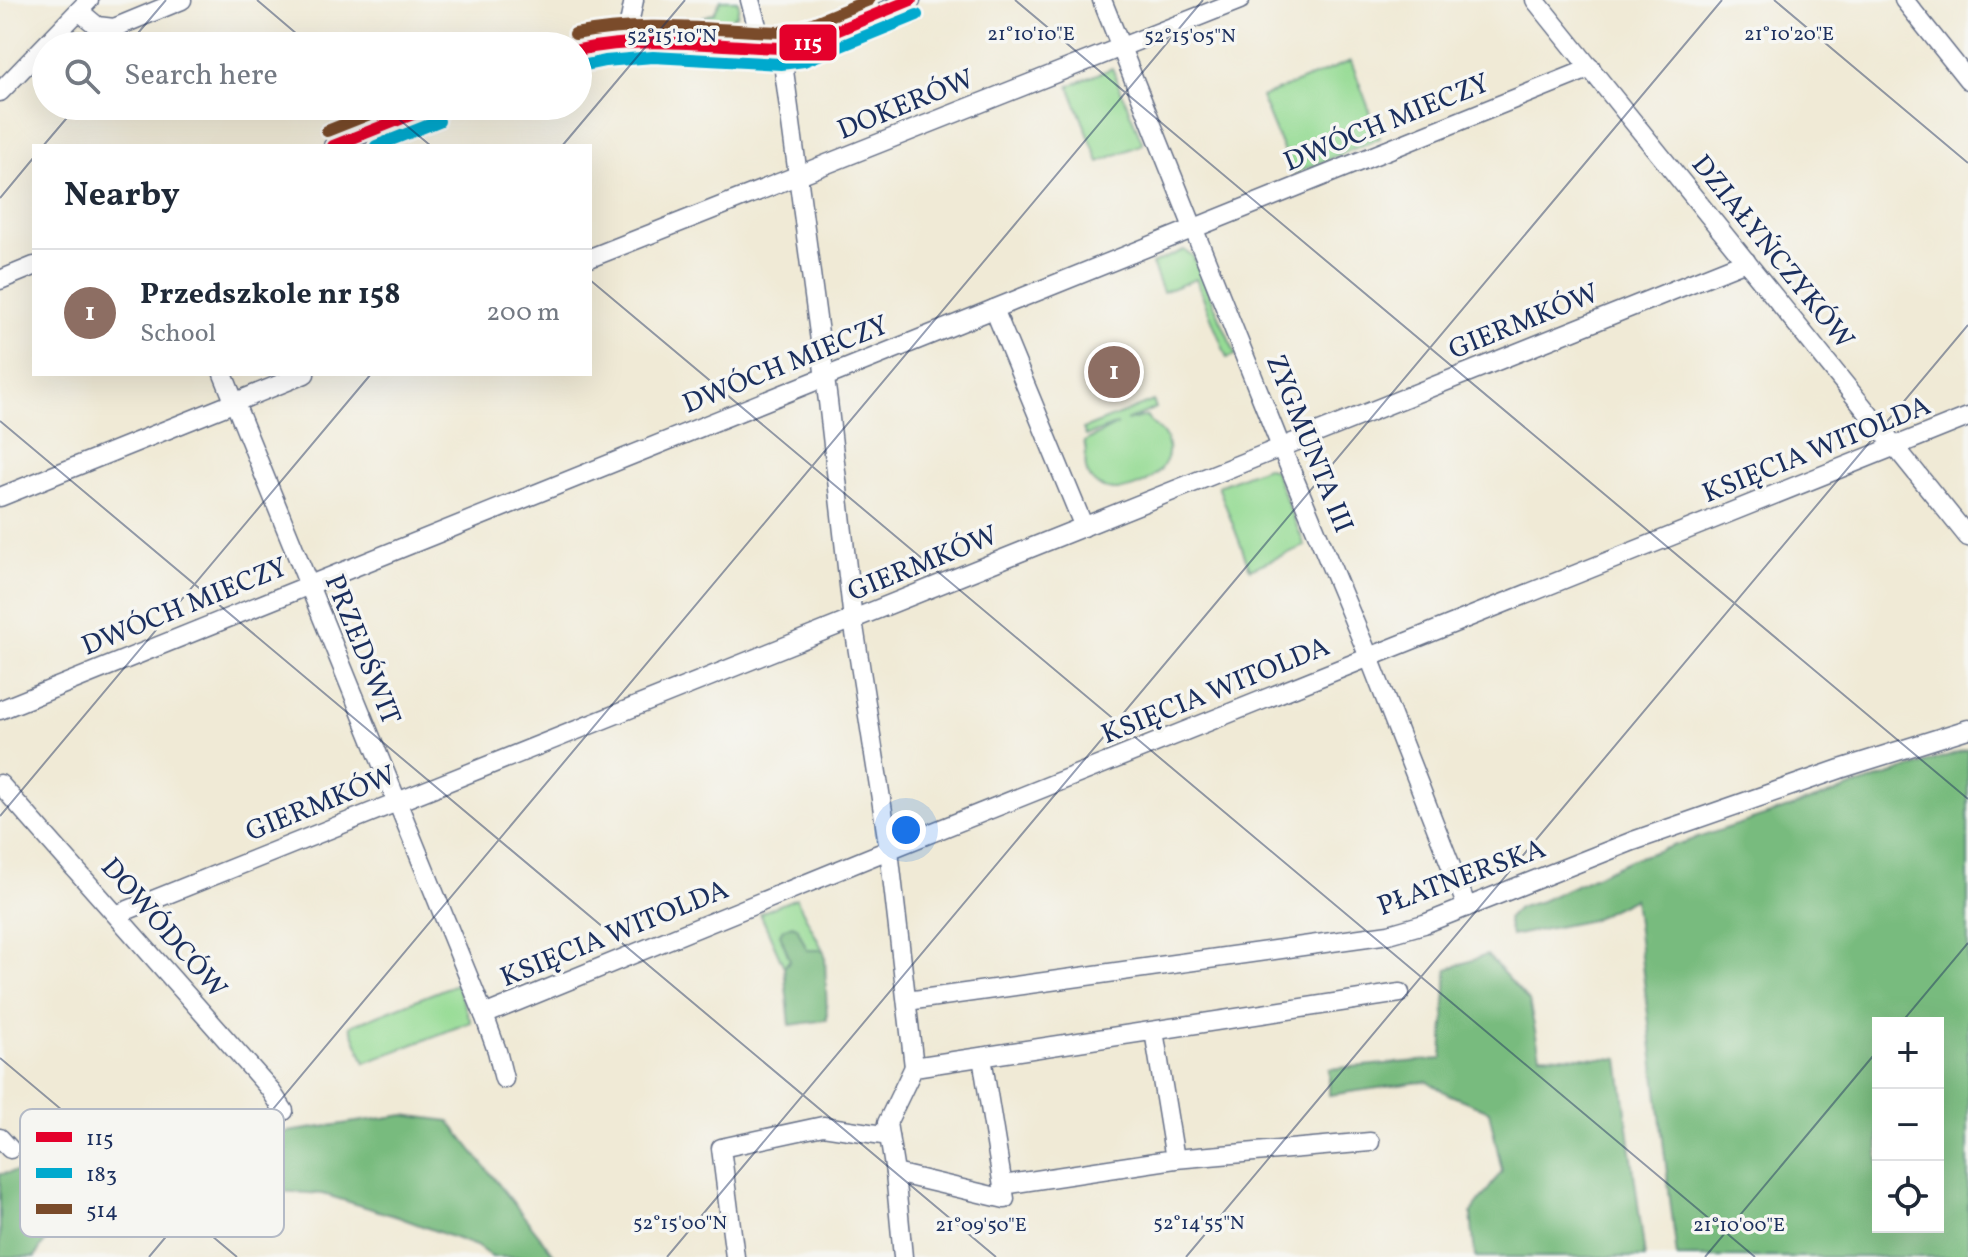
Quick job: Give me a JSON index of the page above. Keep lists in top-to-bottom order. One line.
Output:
{"streets":{"street":["DOKERÓW","DWÓCH MIECZY","DZIAŁYŃCZYKÓW","GIERMKÓW","ZYGMUNTA III","KSIĘCIA WITOLDA","PRZEDŚWIT","PŁATNERSKA","DOWÓDCÓW"]},"crossings":[["DOKERÓW","ZYGMUNTA III"],["DWÓCH MIECZY","DZIAŁYŃCZYKÓW"],["DWÓCH MIECZY","ZYGMUNTA III"],["DWÓCH MIECZY","PRZEDŚWIT"],["DZIAŁYŃCZYKÓW","GIERMKÓW"],["DZIAŁYŃCZYKÓW","KSIĘCIA WITOLDA"],["GIERMKÓW","ZYGMUNTA III"],["GIERMKÓW","PRZEDŚWIT"],["GIERMKÓW","DOWÓDCÓW"],["ZYGMUNTA III","KSIĘCIA WITOLDA"],["ZYGMUNTA III","PŁATNERSKA"],["KSIĘCIA WITOLDA","PRZEDŚWIT"]],"lines":["transit line 115","transit line 514","transit line 183"],"legend":["115","183","514"],"page":{"search":"Search here","heading":"Nearby","list":[{"mark":"1","name":"Przedszkole nr 158","note":"School","value":"200 m"}],"pins":"1","map_buttons":["+","−"]},"coordinates":["21°10'10\"E","21°10'20\"E","52°15'10\"N","52°15'05\"N","52°15'00\"N","52°14'55\"N","21°09'50\"E","21°10'00\"E"]}
